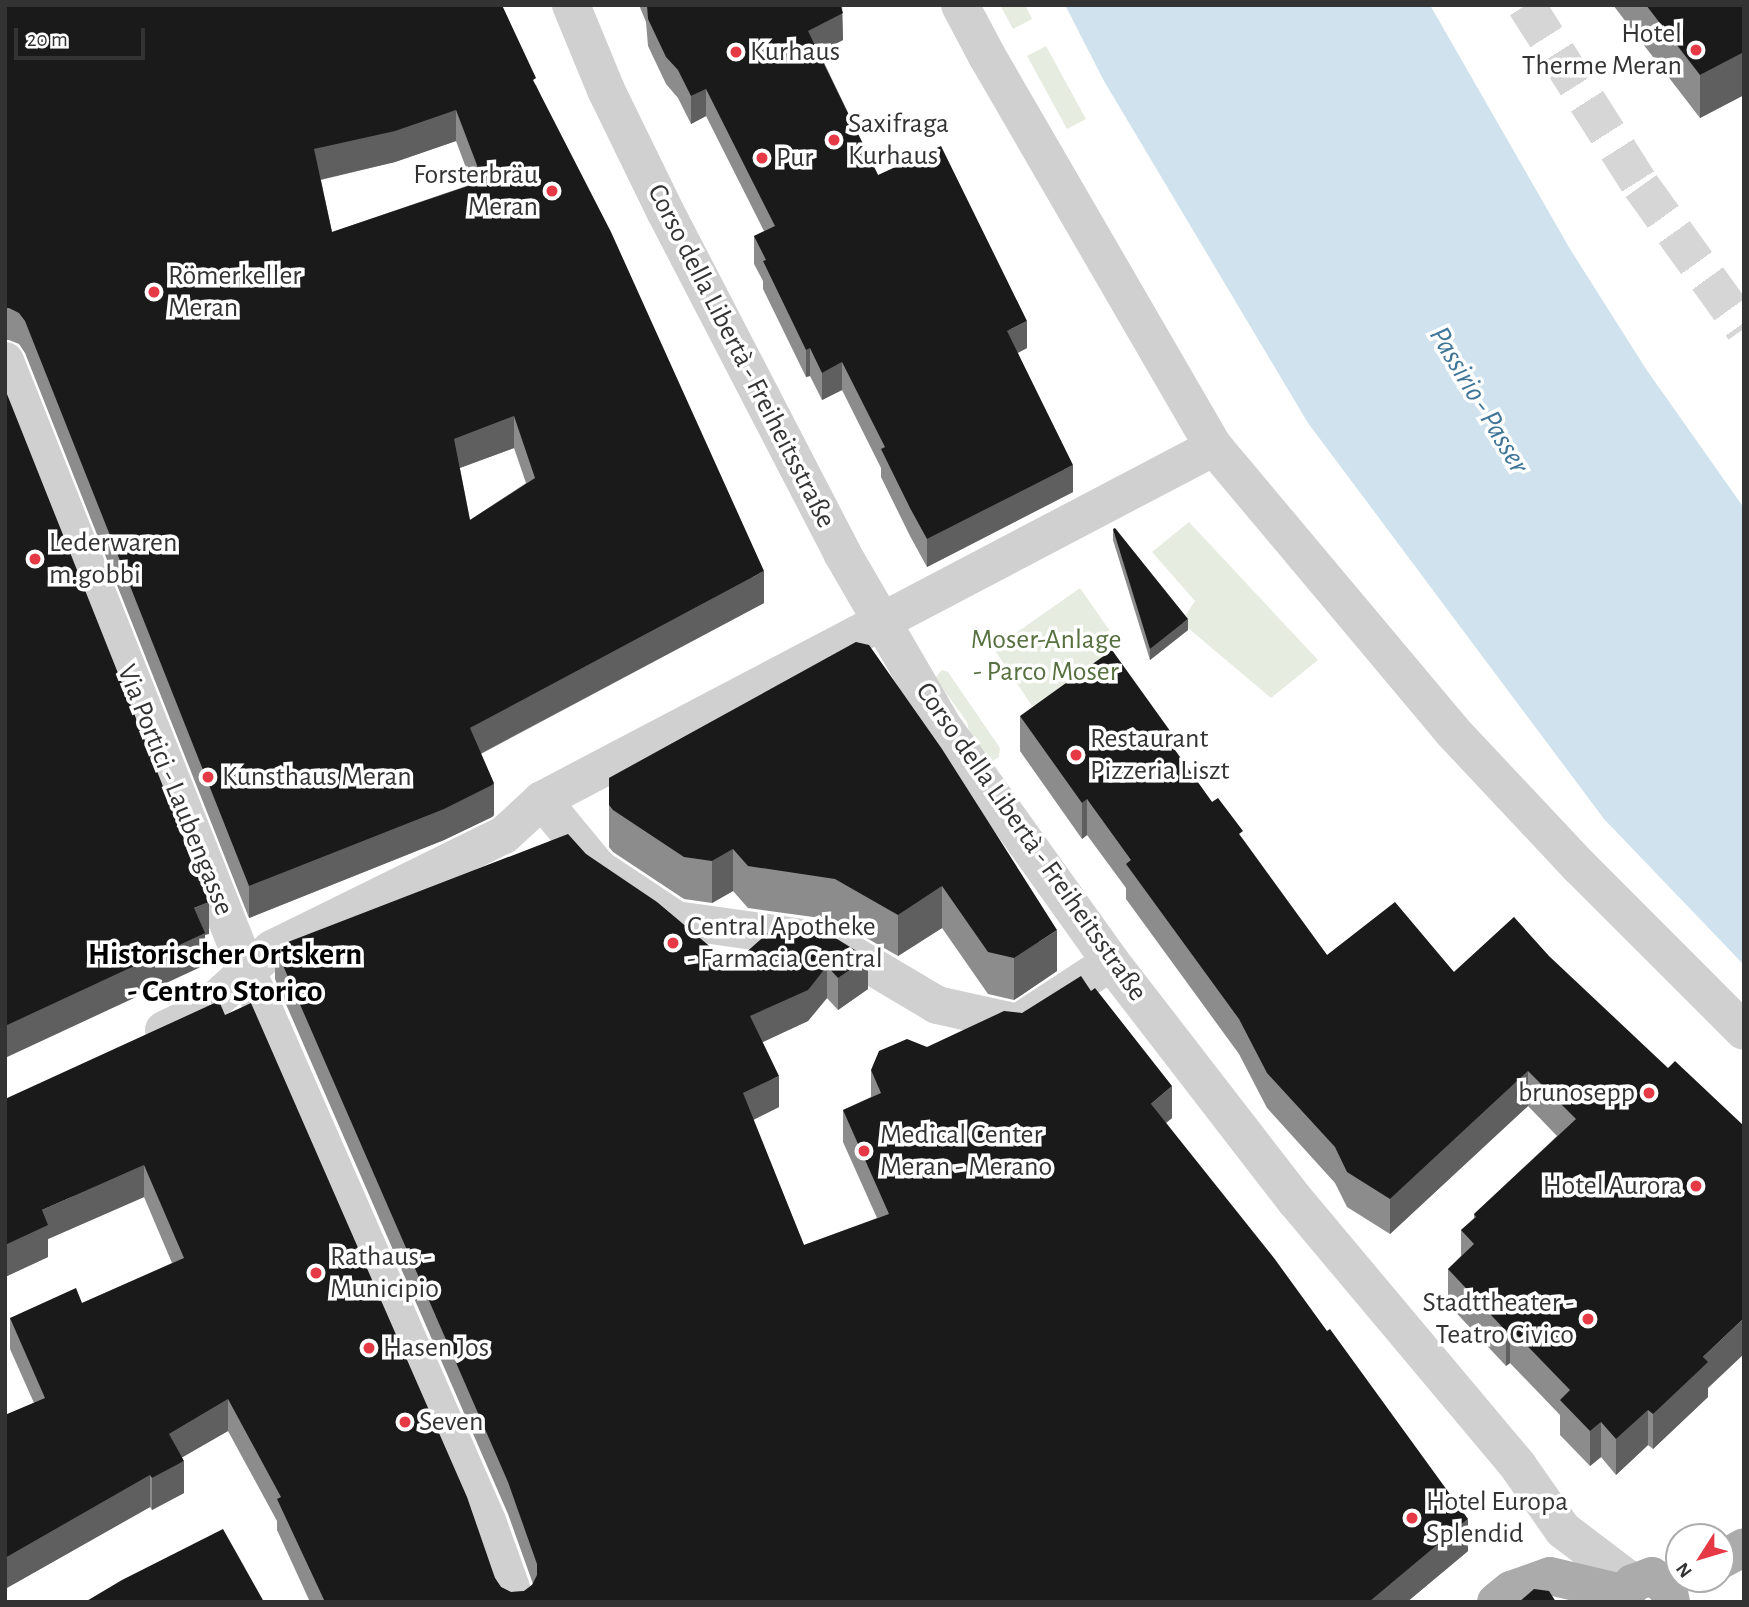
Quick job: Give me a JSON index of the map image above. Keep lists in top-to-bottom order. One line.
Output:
{"streets":{"street":["Corso della Libertà - Freiheitsstraße","Via Portici - Laubengasse"]},"districts":["Historischer Ortskern - Centro Storico"],"water":["Passirio - Passer"],"parks":["Moser-Anlage - Parco Moser"],"places":["Hotel Therme Meran","Kurhaus","Saxifraga Kurhaus","Pur","Forsterbräu Meran","Römerkeller Meran","Lederwaren m.gobbi","Restaurant Pizzeria Liszt","Kunsthaus Meran","Central Apotheke - Farmacia Central","brunosepp","Medical Center Meran - Merano","Hotel Aurora","Rathaus - Municipio","Stadttheater - Teatro Civico","Hasen Jos","Seven","Hotel Europa Splendid"],"scale_bar":"20 m","north":"bottom left"}
